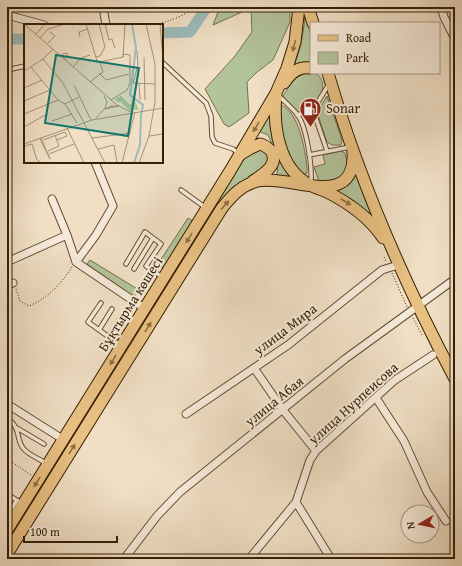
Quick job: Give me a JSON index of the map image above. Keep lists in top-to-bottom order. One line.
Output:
{"streets":{"main road":["Бұқтырма көшесі"],"street":["улица Мира","улица Абая","улица Нурпеисова"]},"places":{"fuel station":["Sonar"]},"legend":["Road","Park"],"scale_bar":"100 m","north":"left"}
